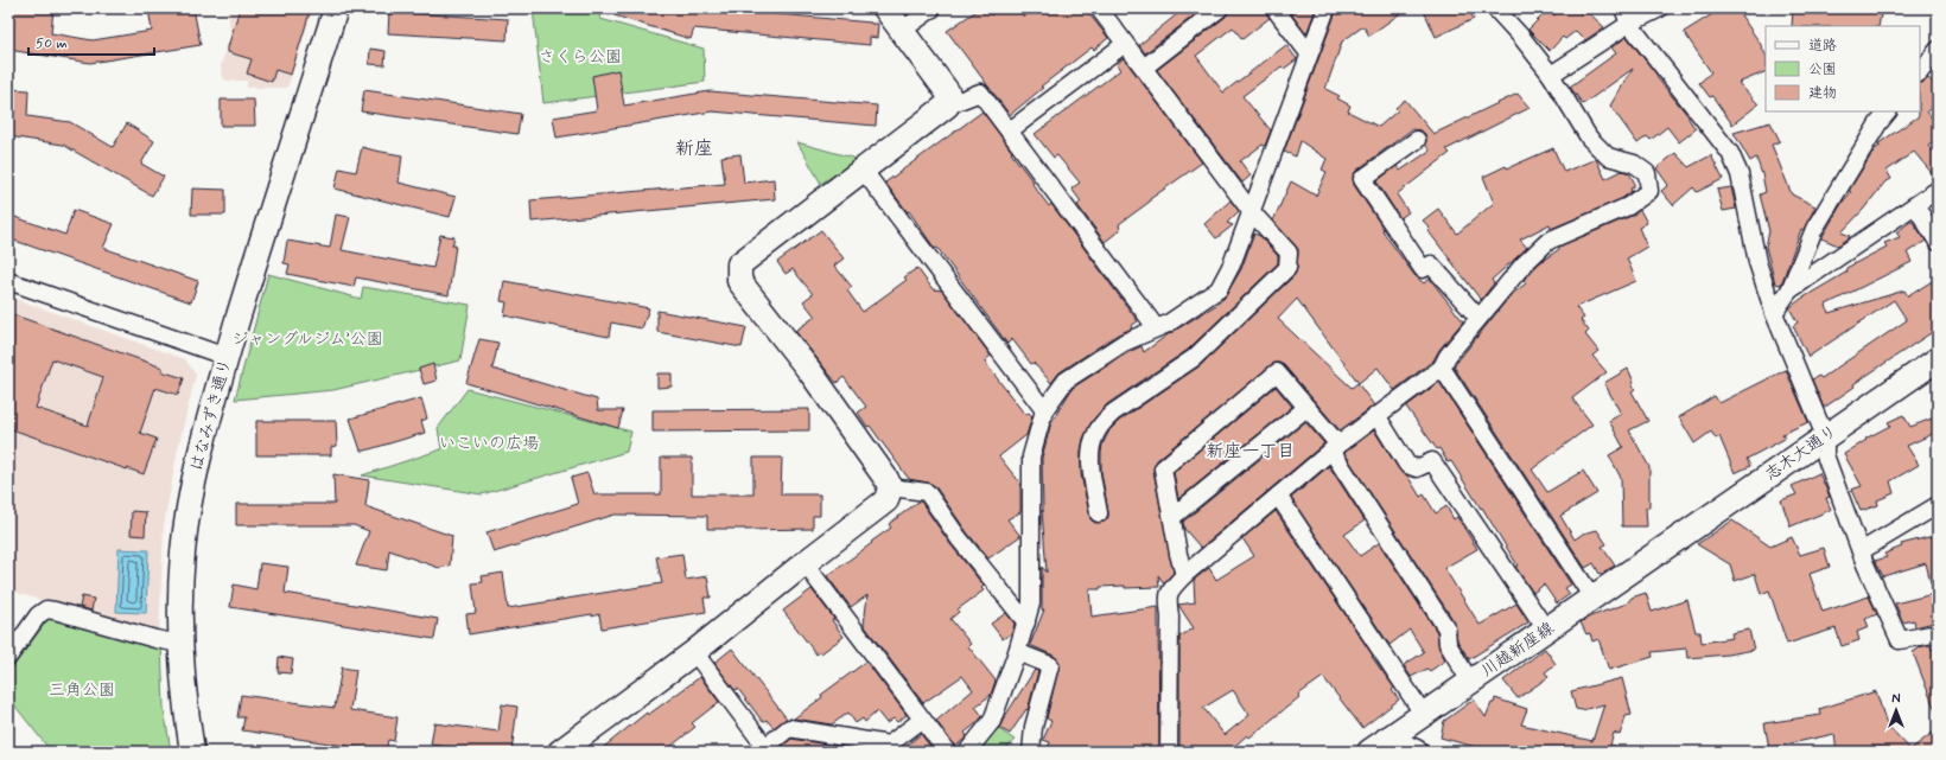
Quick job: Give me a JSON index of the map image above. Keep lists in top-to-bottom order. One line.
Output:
{"streets":{"street":["はなみずき通り","志木大通り","川越新座線"]},"crossings":[["志木大通り","川越新座線"]],"districts":["新座","新座一丁目"],"parks":["さくら公園","ジャングルジム’公園","いこいの広場","三角公園"],"legend":["道路","公園","建物"],"scale_bar":"50 m","north":"top"}
